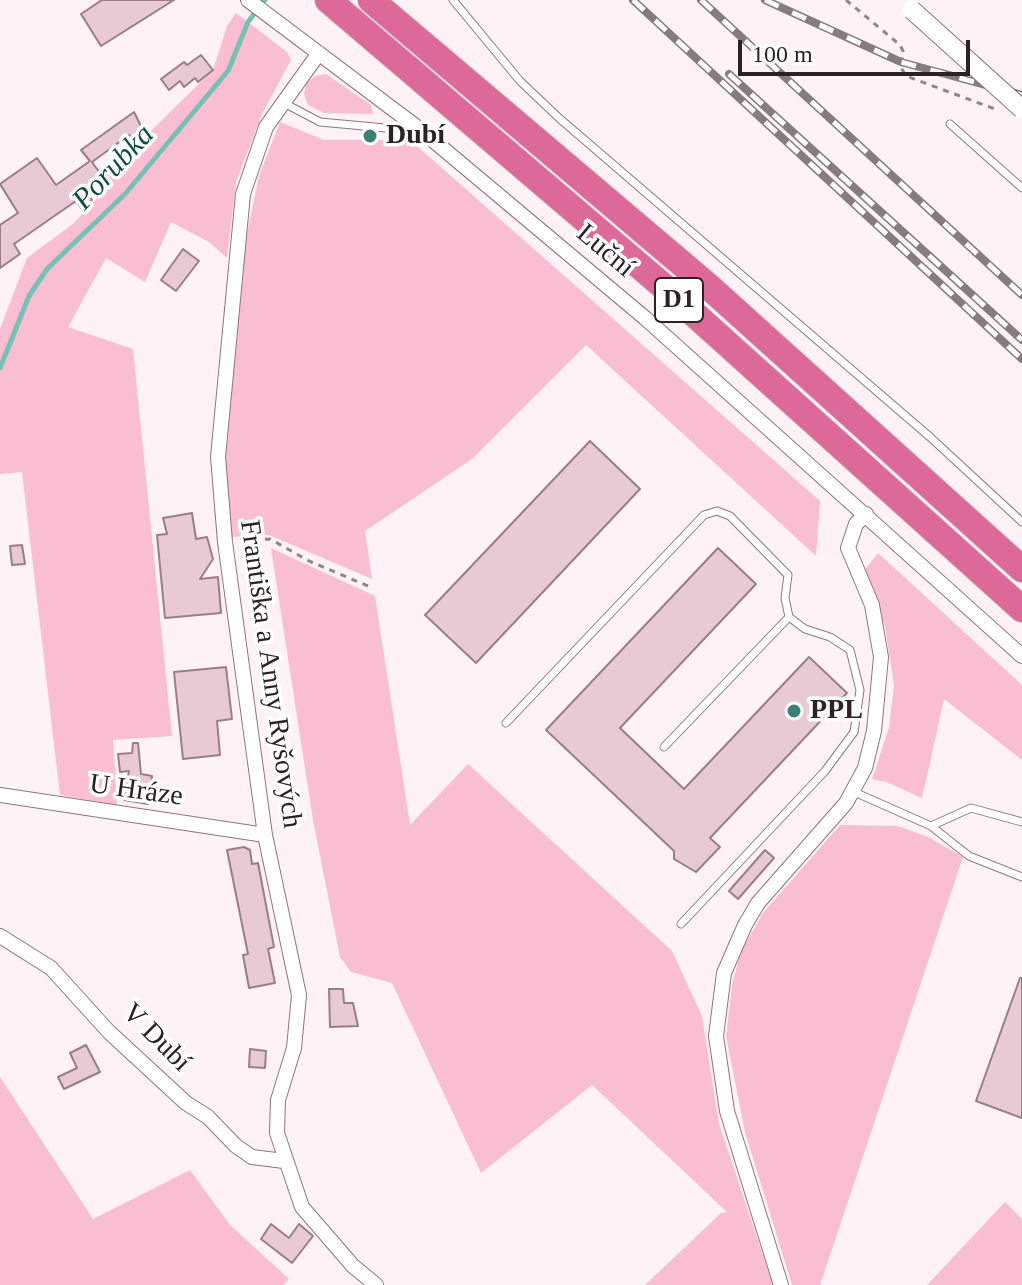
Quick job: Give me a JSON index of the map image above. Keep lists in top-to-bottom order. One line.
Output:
{"streets":{"highway":["D1"],"street":["Luční","Františka a Anny Ryšových","U Hráze","V Dubí"]},"crossings":[["Luční","Františka a Anny Ryšových"],["Františka a Anny Ryšových","U Hráze"],["Františka a Anny Ryšových","V Dubí"]],"water":["Porubka"],"places":["Dubí","PPL"],"scale_bar":"100 m"}
